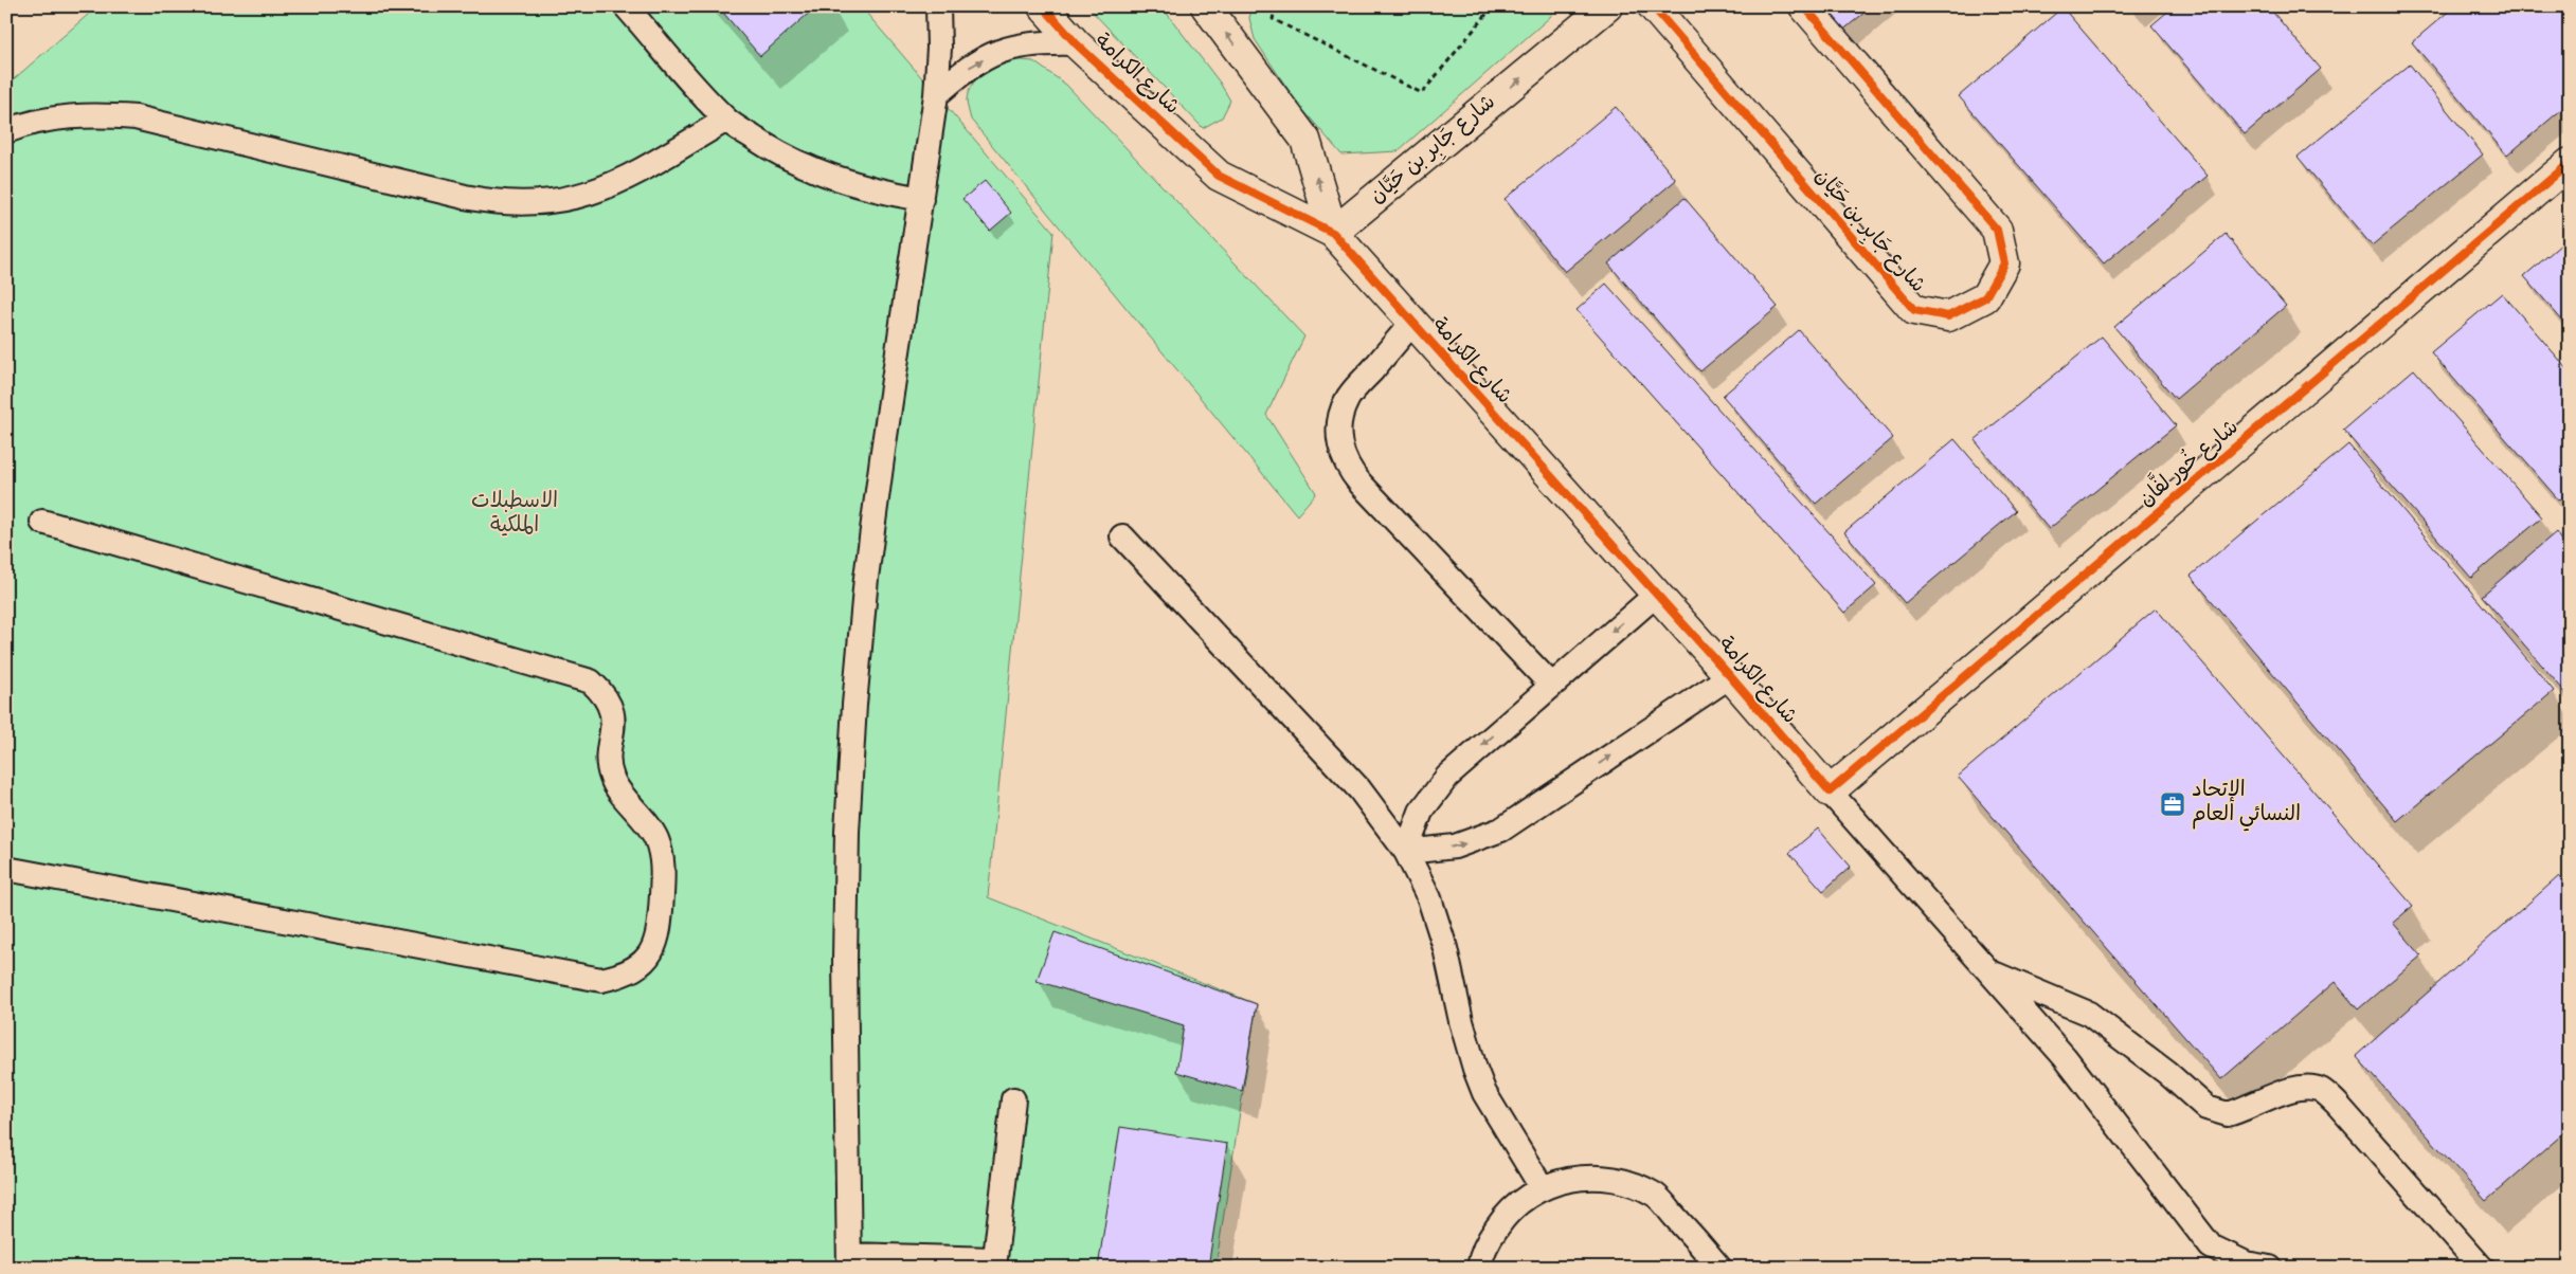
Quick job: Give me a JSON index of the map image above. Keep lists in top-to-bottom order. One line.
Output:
{"streets":{"street":["شارع الكرامة","شارع جَابِر بن حَيَّان","شارع خُور لفَّان"]},"crossings":[["شارع الكرامة","شارع جَابِر بن حَيَّان"],["شارع الكرامة","شارع خُور لفَّان"]],"parks":["الاسطبلات الملكية"],"places":{"office":["الإتحاد النسائي العام"]}}
